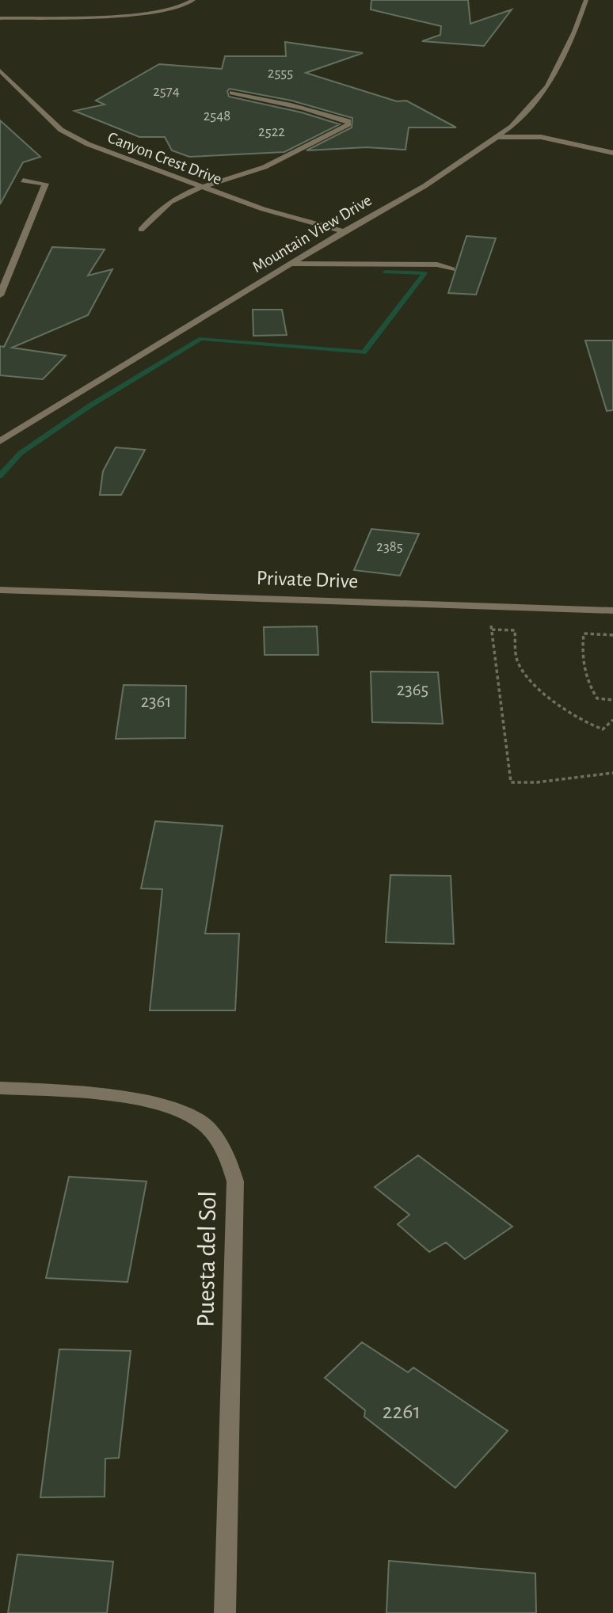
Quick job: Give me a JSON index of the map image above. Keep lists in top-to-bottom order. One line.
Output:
{"streets":{"street":["Canyon Crest Drive","Mountain View Drive","Private Drive","Puesta del Sol"]},"crossings":[["Canyon Crest Drive","Mountain View Drive"]],"house_numbers":["2555","2574","2548","2522","2385","2365","2361","2261"]}
